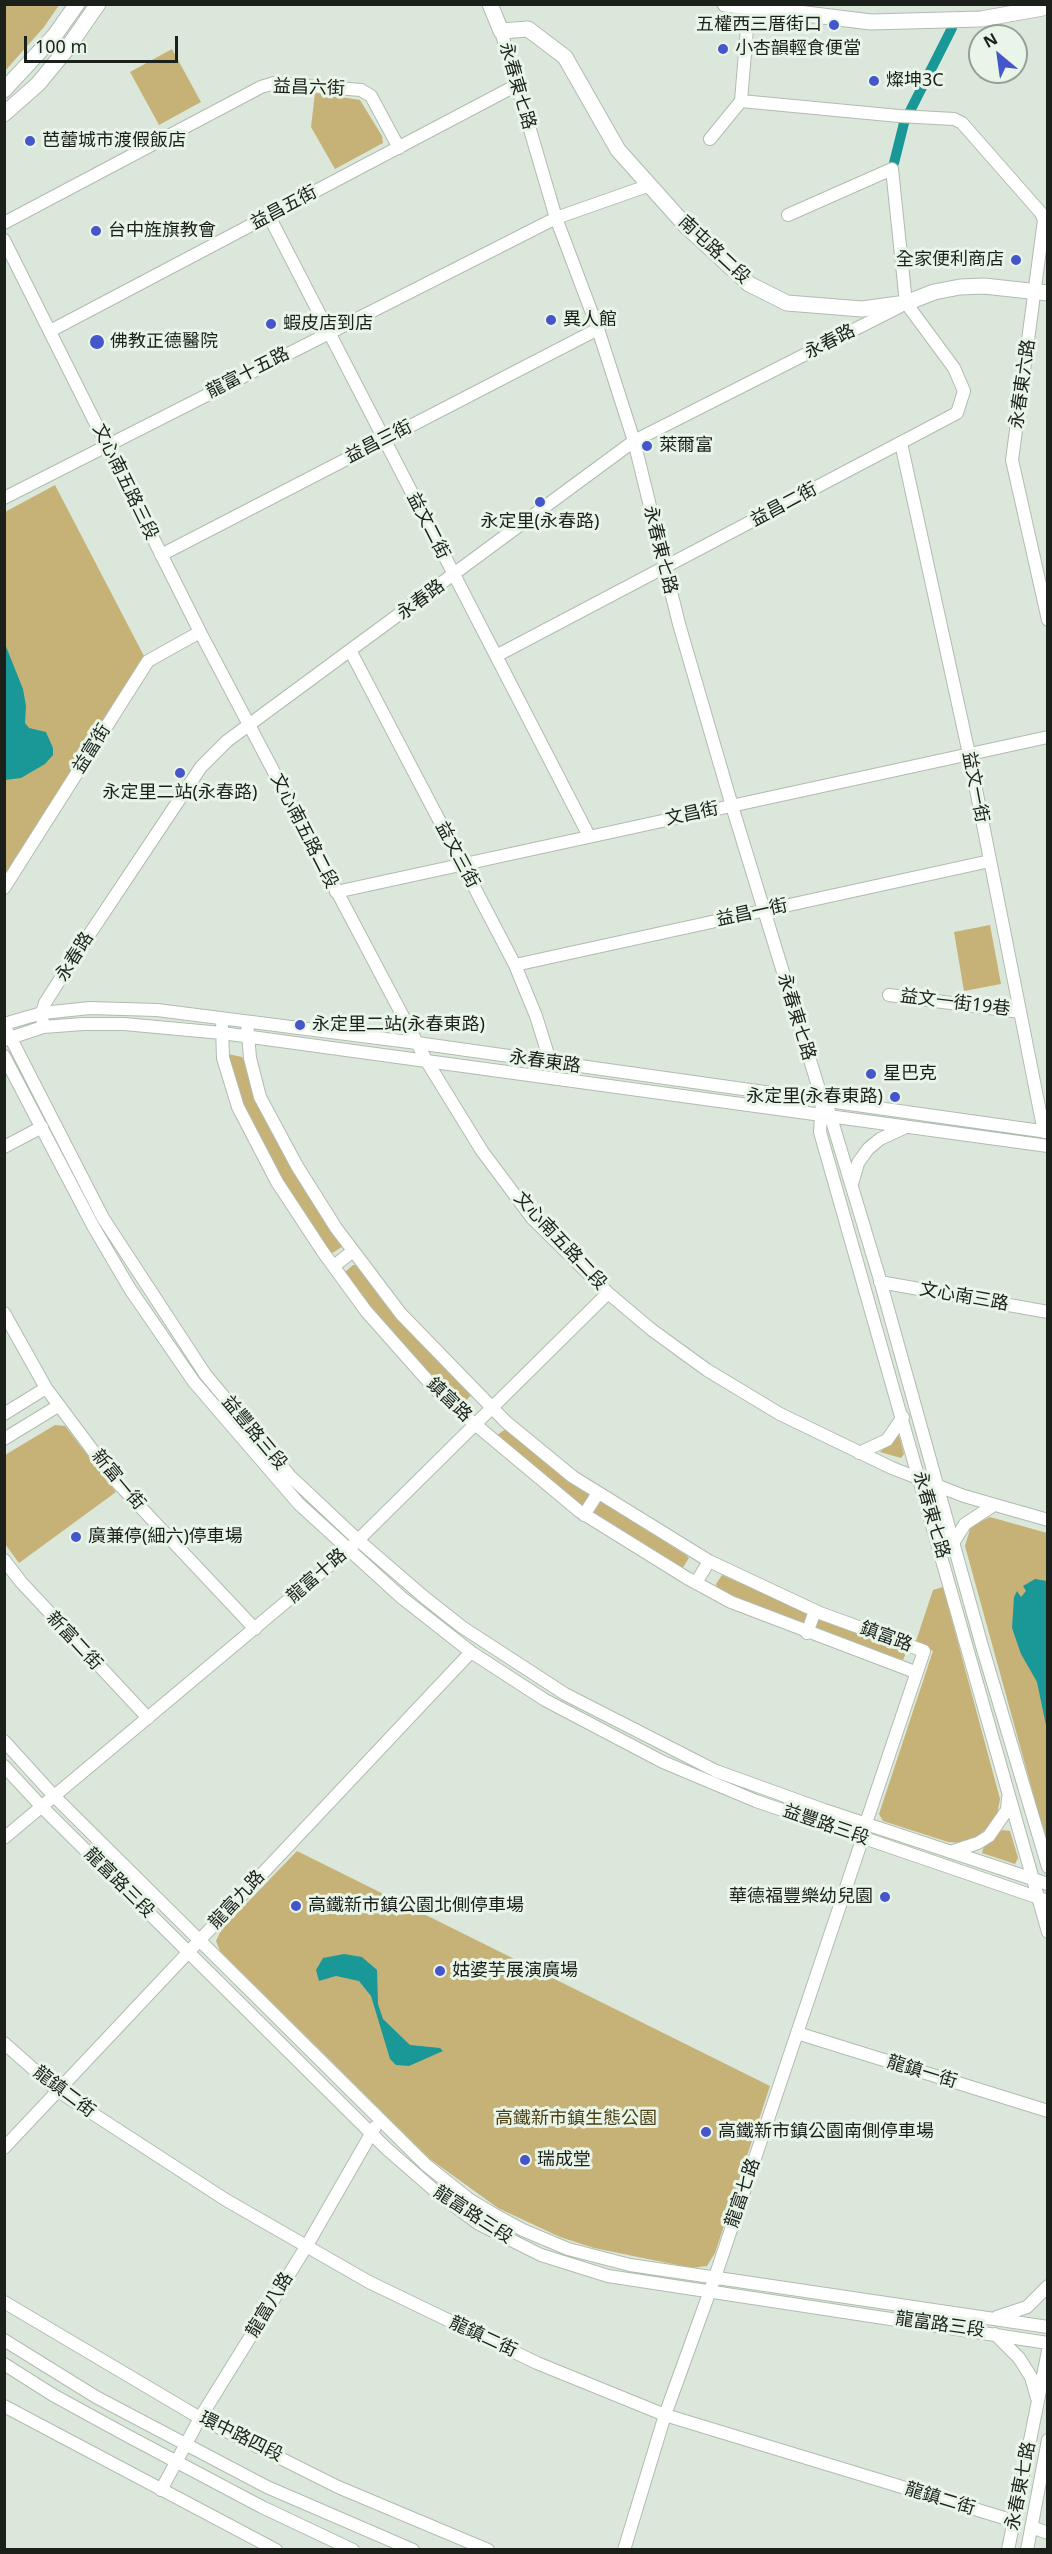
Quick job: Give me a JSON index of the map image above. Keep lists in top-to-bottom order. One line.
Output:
{"streets":{"main road":["永春東七路","南屯路二段"],"street":["益昌六街","益昌五街","永春路","龍富十五路","永春東六路","益昌三街","文心南五路三段","益昌二街","益文二街","益富街","益文一街","文昌街","文心南五路二段","益文三街","益昌一街","益文一街19巷","永春東路","文心南三路","鎮富路","益豐路三段","新富一街","龍富十路","新富二街","龍富路三段","龍富九路","龍鎮一街","龍鎮二街","龍富七路","龍富八路","環中路四段"]},"crossings":[["永春東七路","益昌五街"],["永春東七路","南屯路二段"],["永春東七路","永春路"],["永春東七路","龍富十五路"],["永春東七路","益昌三街"],["永春東七路","益昌二街"],["永春東七路","文昌街"],["永春東七路","文心南五路二段"],["永春東七路","益昌一街"],["永春東七路","永春東路"],["永春東七路","文心南三路"],["永春東七路","益豐路三段"],["永春東七路","龍鎮二街"],["益昌六街","益昌五街"],["益昌五街","文心南五路三段"],["益昌五街","益文二街"],["南屯路二段","永春路"],["南屯路二段","龍富十五路"],["南屯路二段","永春東六路"],["南屯路二段","益昌二街"],["永春路","文心南五路三段"],["永春路","益昌二街"],["永春路","益文二街"],["永春路","文心南五路二段"],["永春路","益文三街"],["永春路","永春東路"],["龍富十五路","文心南五路三段"],["龍富十五路","益文二街"],["益昌三街","文心南五路三段"],["益昌三街","益文二街"],["文心南五路三段","益富街"],["文心南五路三段","文心南五路二段"],["益昌二街","益文二街"],["益昌二街","益文一街"],["益文二街","文昌街"],["益文一街","文昌街"],["益文一街","益昌一街"],["益文一街","益文一街19巷"],["益文一街","永春東路"],["文昌街","文心南五路二段"],["文昌街","益文三街"],["文心南五路二段","永春東路"],["文心南五路二段","龍富十路"],["益文三街","益昌一街"],["益文三街","永春東路"],["永春東路","鎮富路"],["鎮富路","龍富十路"],["益豐路三段","龍富十路"],["益豐路三段","龍富九路"],["益豐路三段","龍富七路"],["新富一街","龍富十路"],["龍富十路","新富二街"],["龍富十路","龍富路三段"],["龍富路三段","龍富九路"],["龍富路三段","龍富七路"],["龍富路三段","龍富八路"],["龍富九路","龍鎮二街"],["龍鎮一街","龍富七路"],["龍鎮二街","龍富七路"],["龍鎮二街","龍富八路"],["龍富八路","環中路四段"]],"parks":["高鐵新市鎮生態公園"],"places":["五權西三厝街口","小杏韻輕食便當","燦坤3C","芭蕾城市渡假飯店","台中旌旗教會","全家便利商店","異人館","蝦皮店到店","佛教正德醫院","萊爾富","永定里(永春路)","永定里二站(永春路)","永定里二站(永春東路)","星巴克","永定里(永春東路)","廣兼停(細六)停車場","華德福豐樂幼兒園","高鐵新市鎮公園北側停車場","姑婆芋展演廣場","高鐵新市鎮公園南側停車場","瑞成堂"],"scale_bar":"100 m","north":"top left"}
